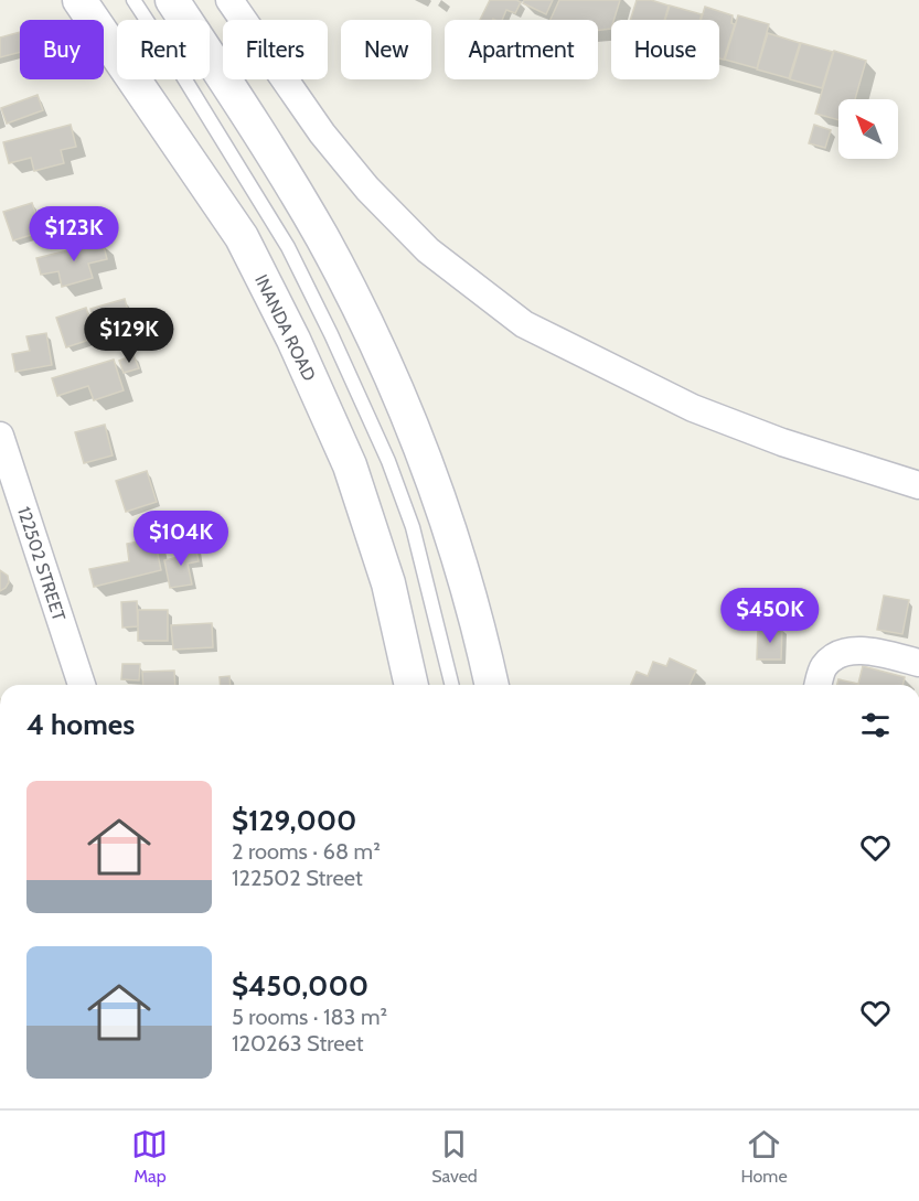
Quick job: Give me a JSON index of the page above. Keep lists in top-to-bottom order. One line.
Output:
{"streets":{"street":["INANDA ROAD","122502 STREET"]},"north":"top left","page":{"chip":["Buy","Rent","Filters","New","Apartment","House"],"price":["$123K","$129K","$104K","$450K"],"heading":"4 homes","list":[{"name":"$129,000","note":"2 rooms · 68 m² · 122502 Street"},{"name":"$450,000","note":"5 rooms · 183 m² · 120263 Street"}],"tabs":["Map","Saved","Home"]}}
